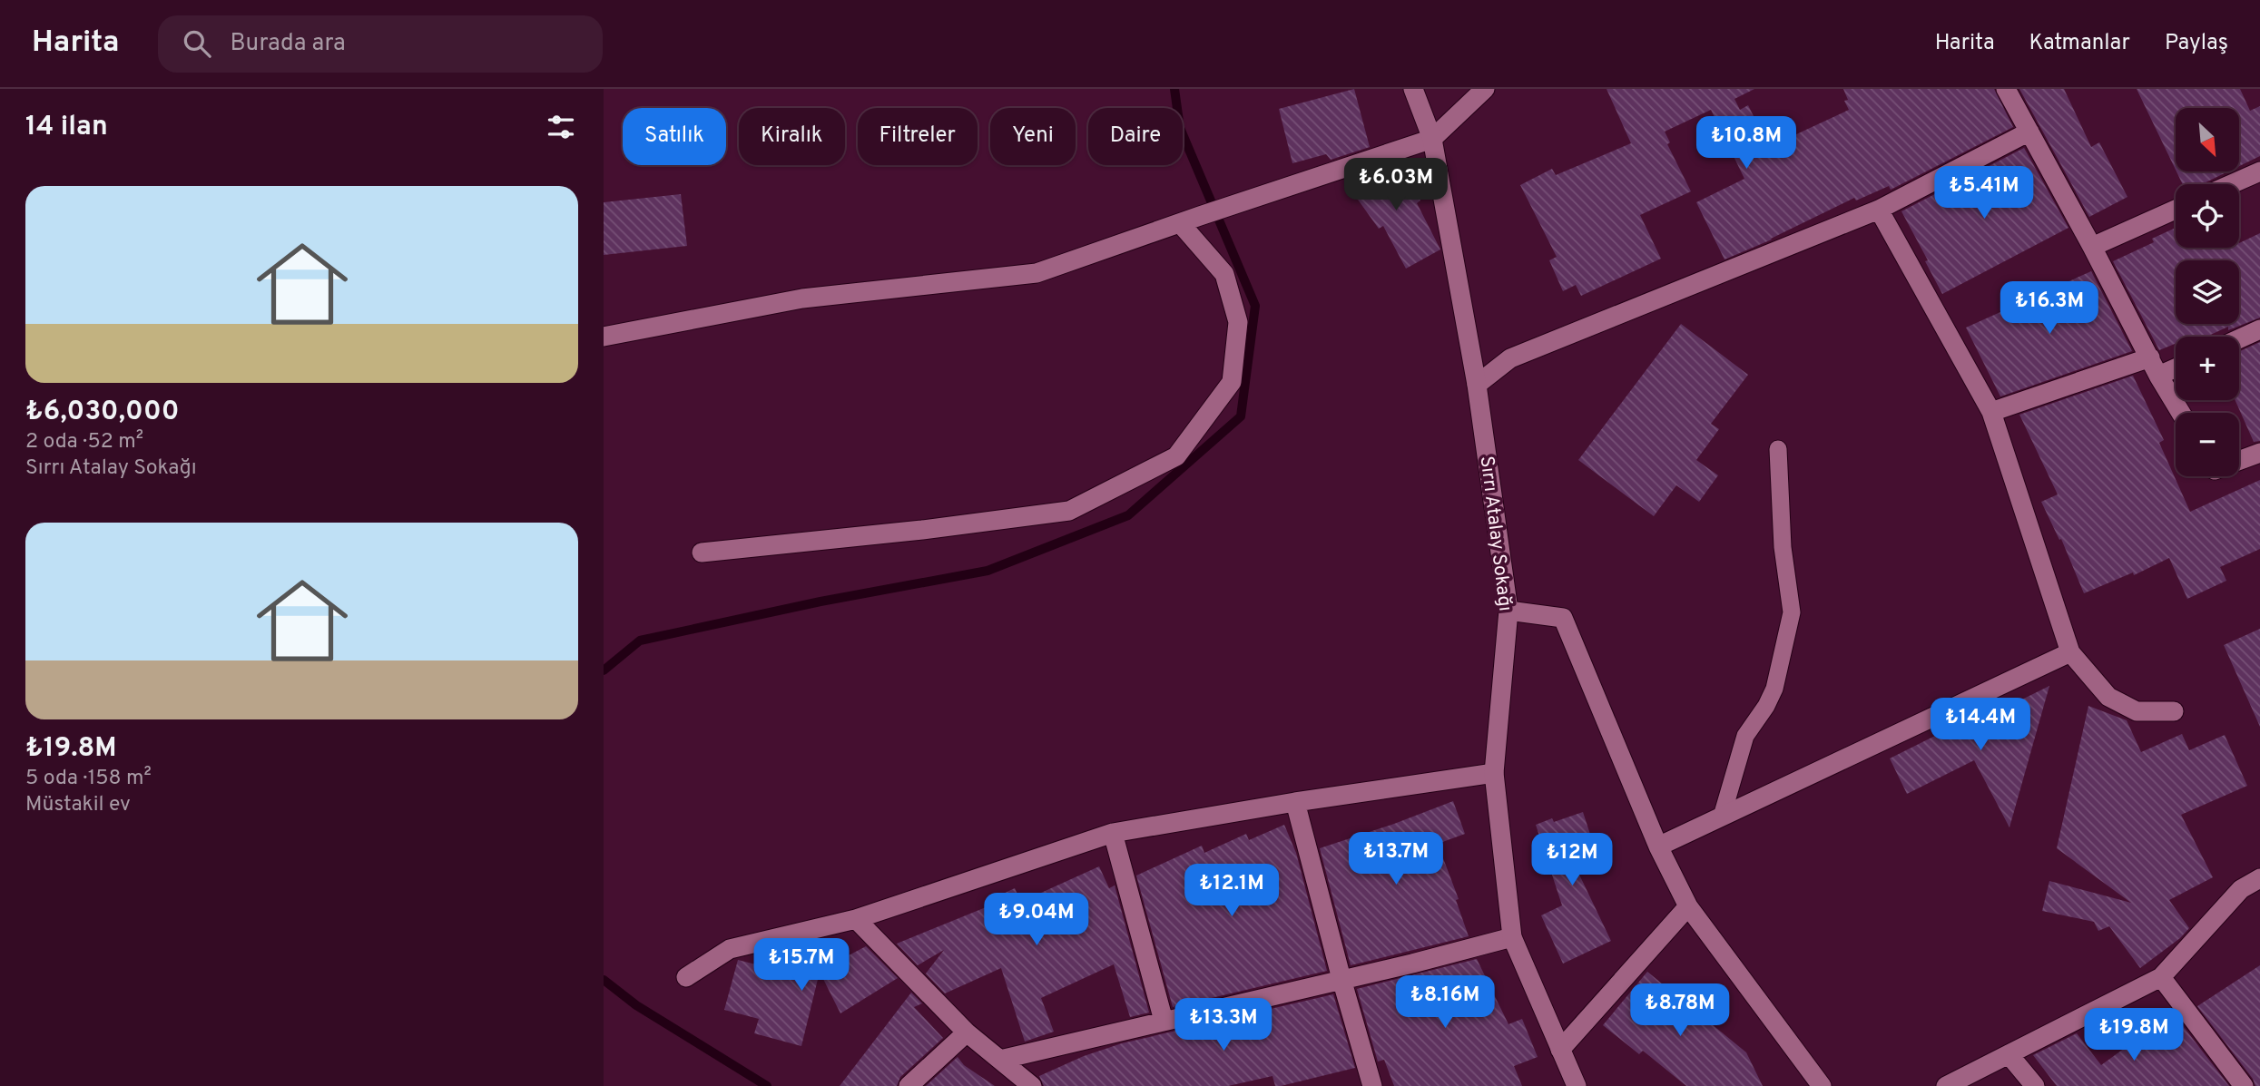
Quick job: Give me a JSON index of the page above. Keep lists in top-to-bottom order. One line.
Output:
{"streets":{"street":["Sırrı Atalay Sokağı"]},"north":"bottom right","page":{"header":"Harita","search":"Burada ara","nav":["Harita","Katmanlar","Paylaş"],"heading":"14 ilan","map_buttons":["+","−"],"chip":["Satılık","Kiralık","Filtreler","Yeni","Daire"],"price":["₺10.8M","₺6.03M","₺5.41M","₺16.3M","₺14.4M","₺13.7M","₺12M","₺12.1M","₺9.04M","₺15.7M","₺8.16M","₺8.78M","₺13.3M","₺19.8M"],"list":[{"name":"₺6,030,000","note":"2 oda · 52 m² · Sırrı Atalay Sokağı"},{"name":"₺19.8M","note":"5 oda · 158 m² · Müstakil ev"}]}}
